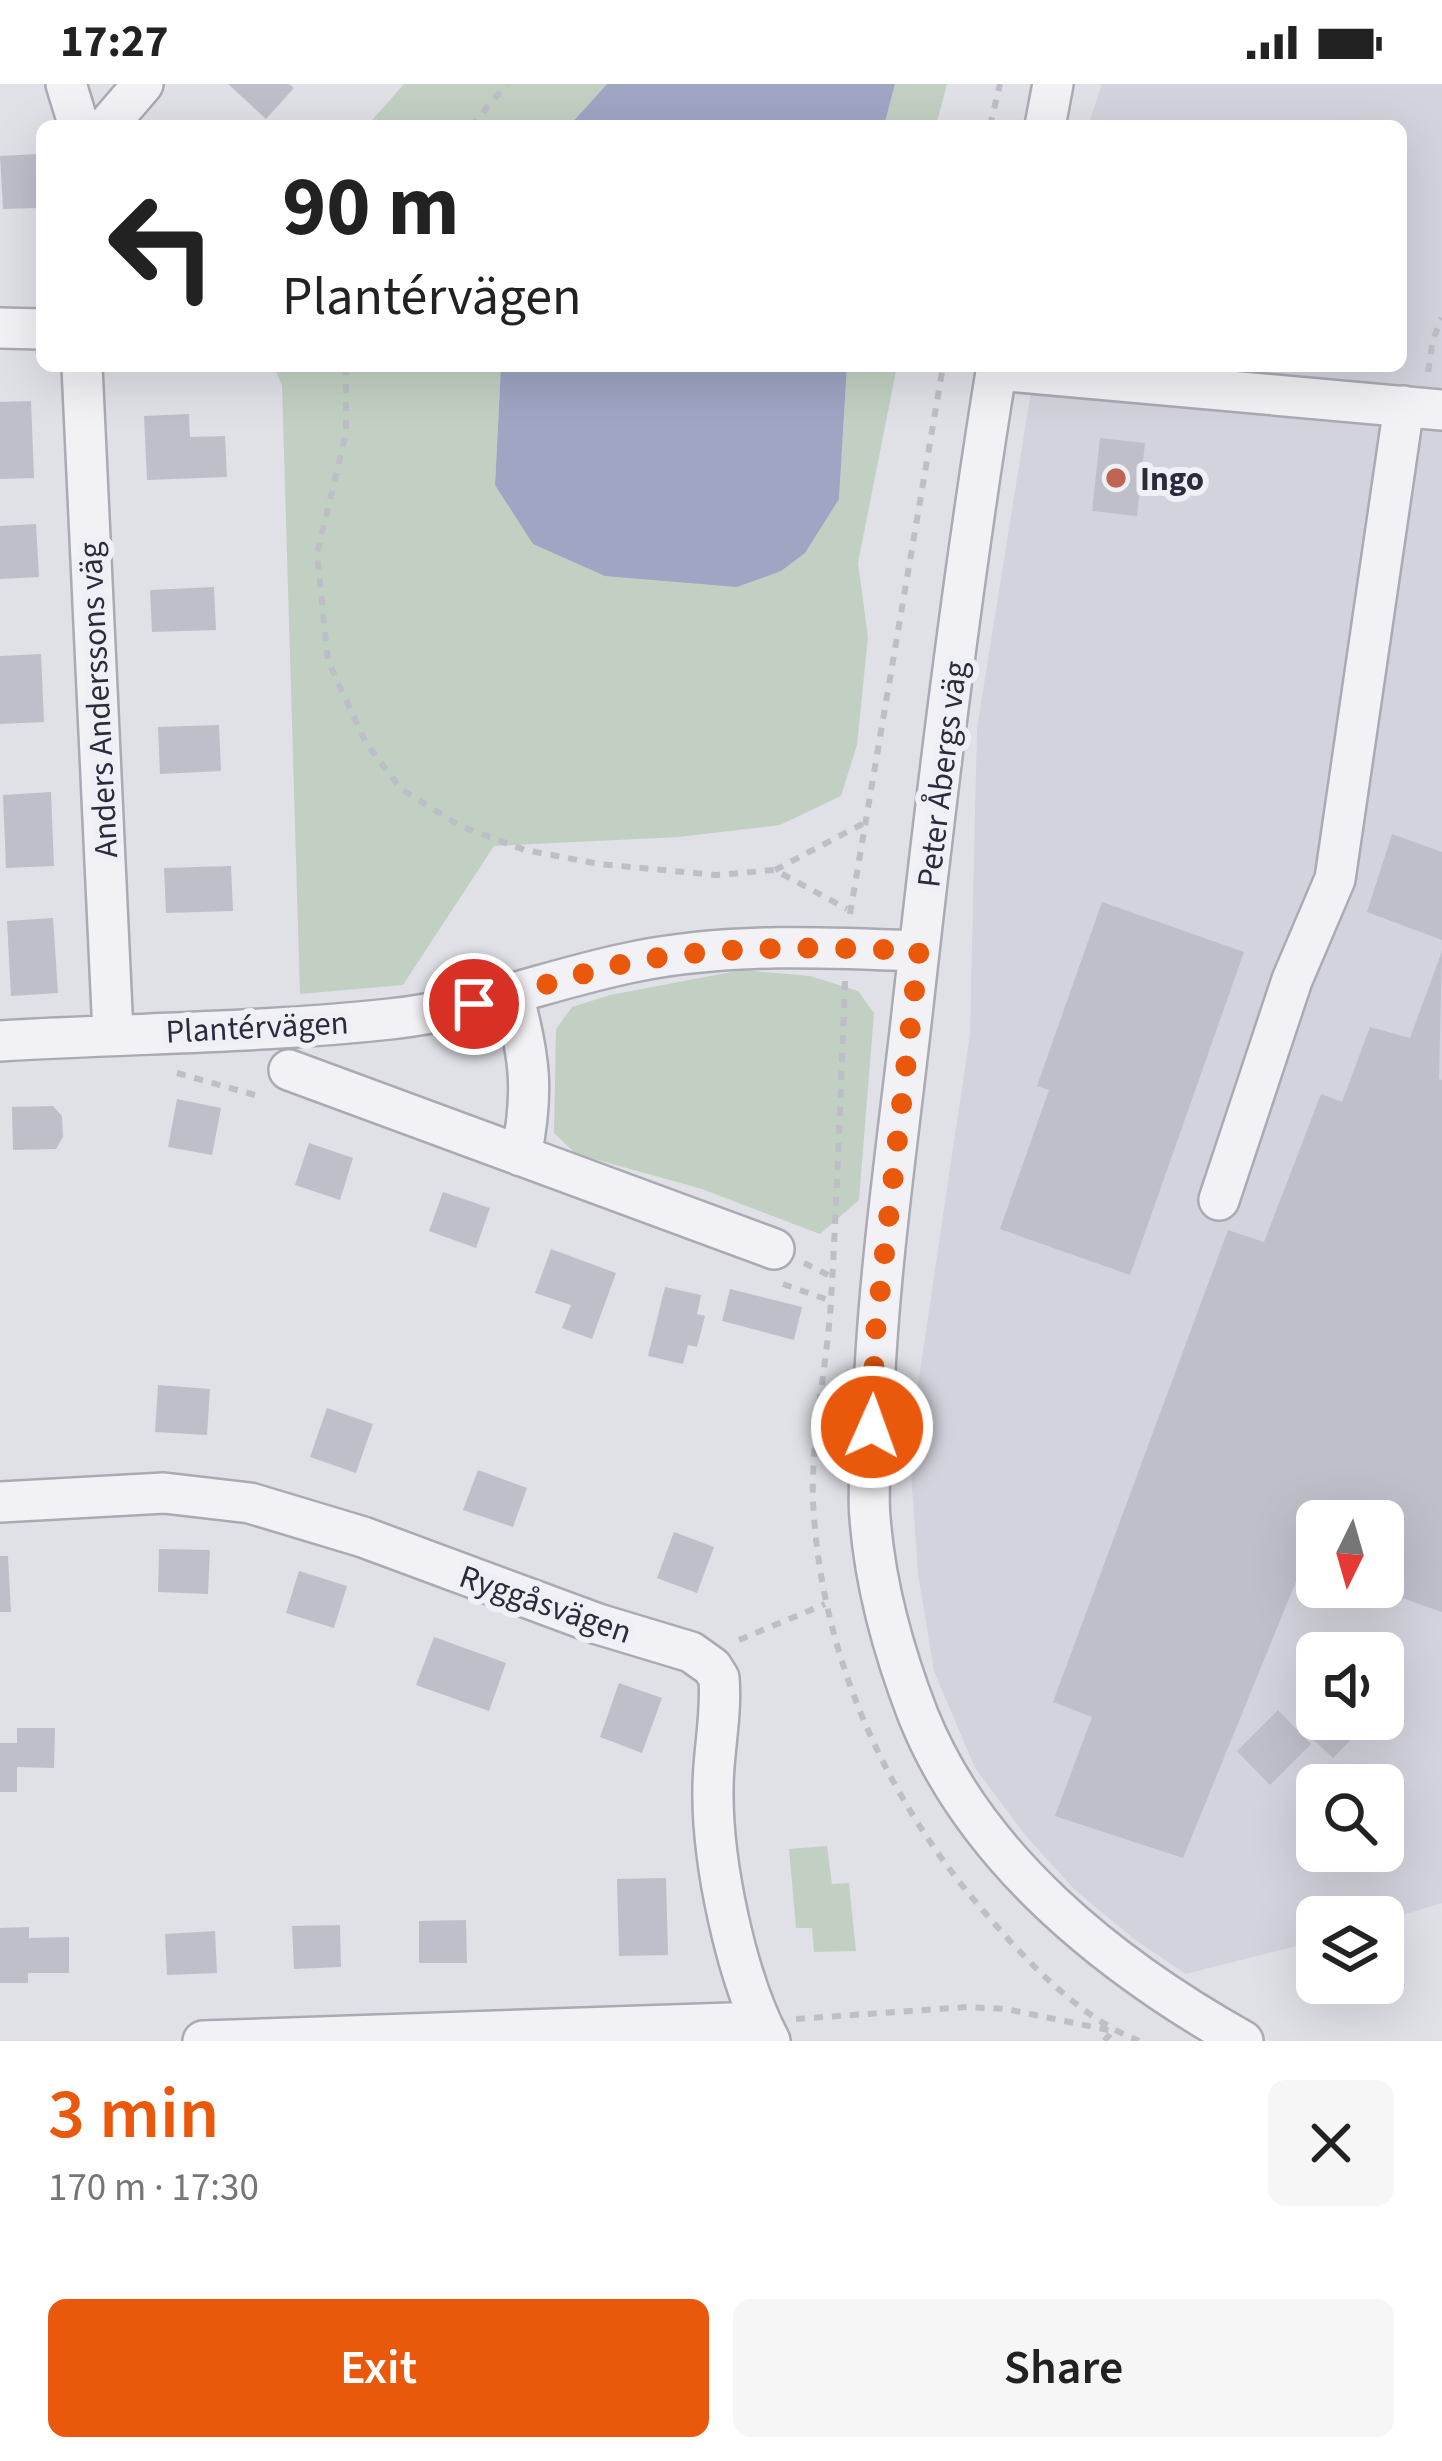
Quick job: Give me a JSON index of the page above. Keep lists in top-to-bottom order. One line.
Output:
{"streets":{"street":["Anders Anderssons väg","Peter Åbergs väg","Plantérvägen","Ryggåsvägen"]},"crossings":[["Anders Anderssons väg","Plantérvägen"],["Peter Åbergs väg","Plantérvägen"]],"places":["Ingo"],"north":"bottom","page":{"status":"17:27","turn":["90 m","Plantérvägen"],"heading":["3 min","170 m · 17:30"],"buttons":["Exit","Share"]}}
